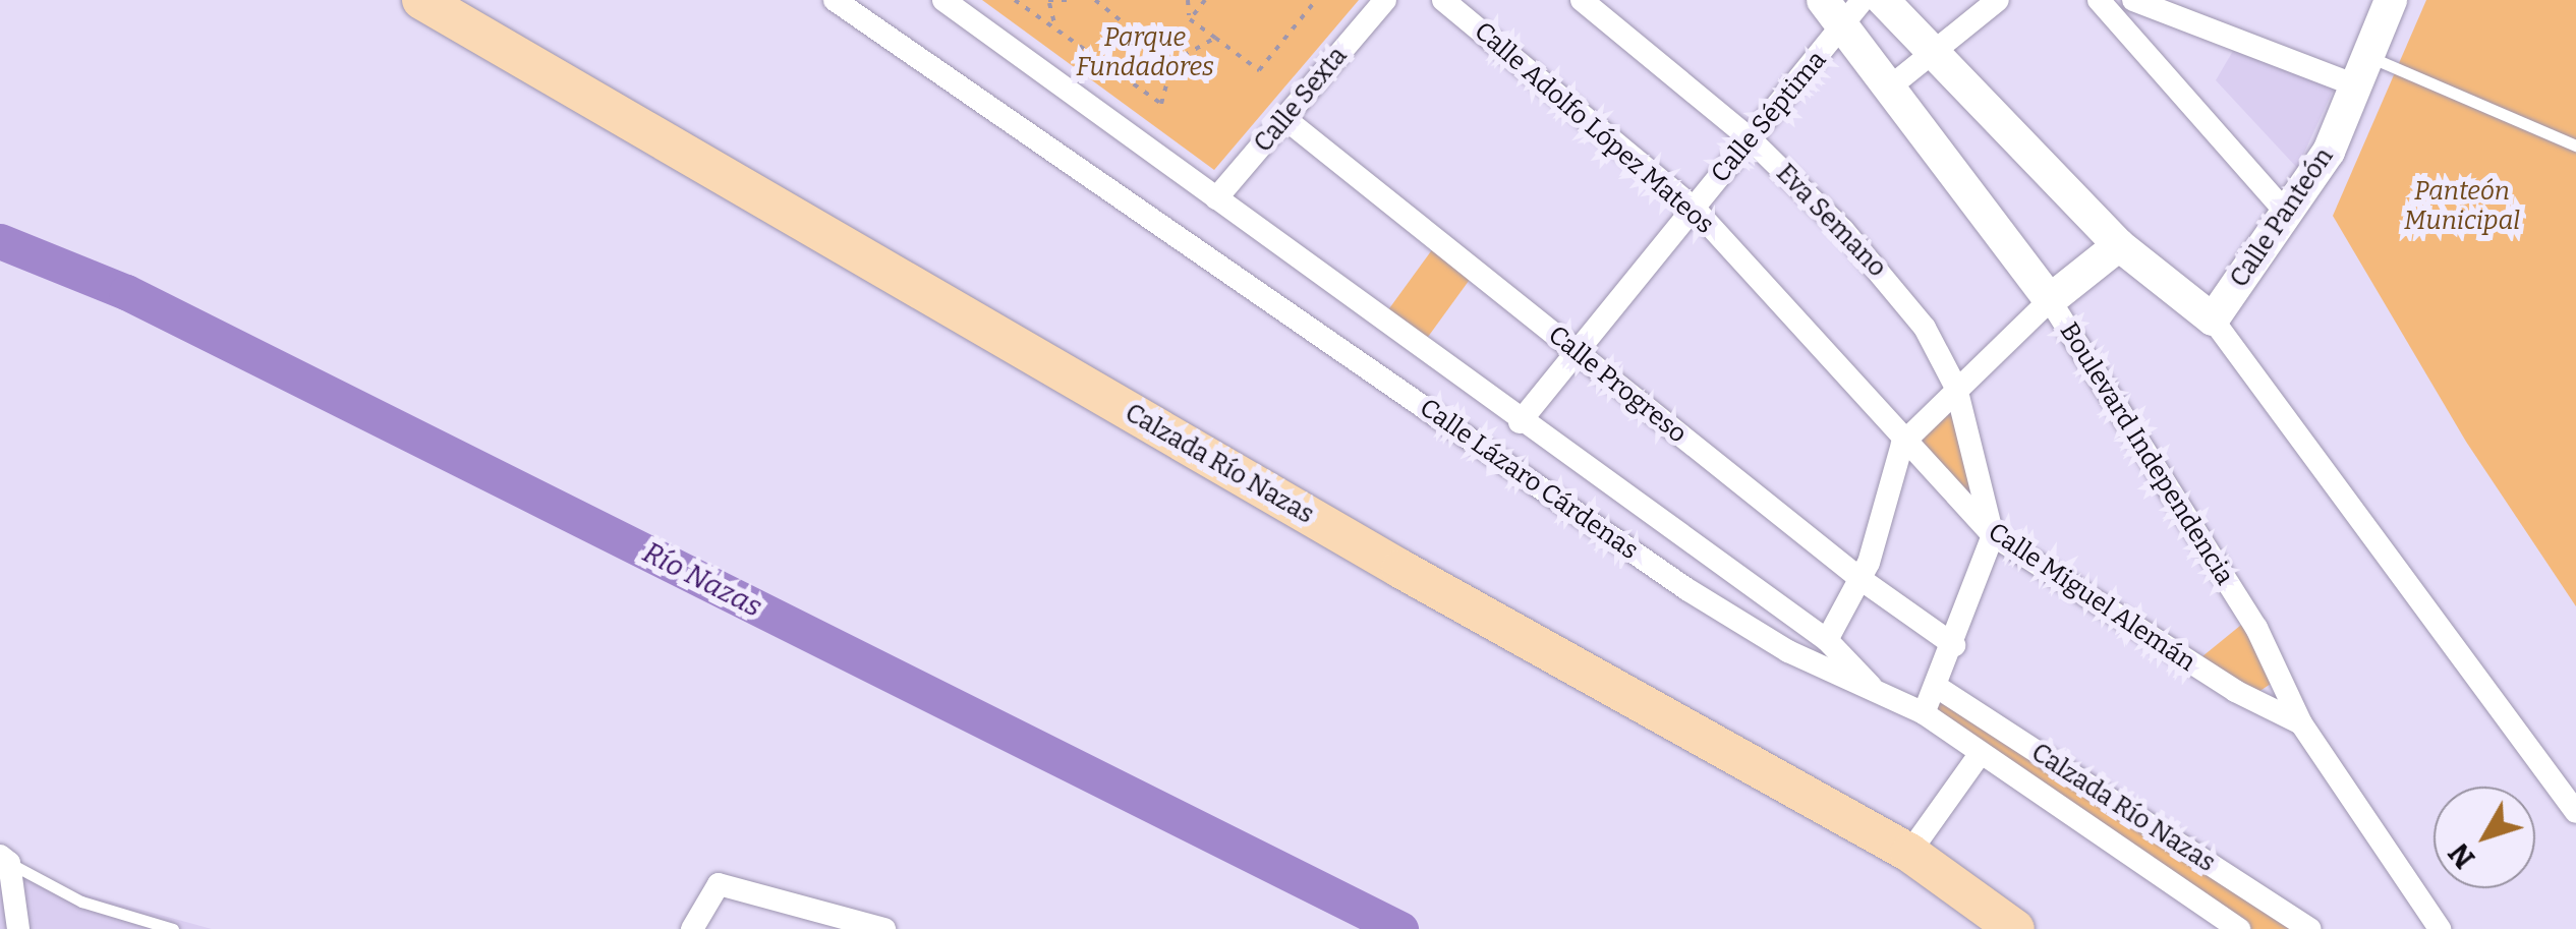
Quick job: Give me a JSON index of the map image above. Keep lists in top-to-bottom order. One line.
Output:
{"streets":{"main road":["Calzada Río Nazas"],"street":["Calle Sexta","Calle Séptima","Calle Adolfo López Mateos","Calle Panteón","Eva Semano","Calle Progreso","Boulevard Independencia","Calle Lázaro Cárdenas","Calle Miguel Alemán"]},"crossings":[["Calle Sexta","Calle Progreso"],["Calle Séptima","Calle Adolfo López Mateos"],["Calle Séptima","Eva Semano"],["Calle Séptima","Calle Progreso"],["Calle Séptima","Boulevard Independencia"],["Calle Adolfo López Mateos","Calle Miguel Alemán"],["Eva Semano","Calle Miguel Alemán"],["Boulevard Independencia","Calle Miguel Alemán"]],"water":["Río Nazas"],"parks":["Parque Fundadores","Panteón Municipal"],"north":"bottom left"}
